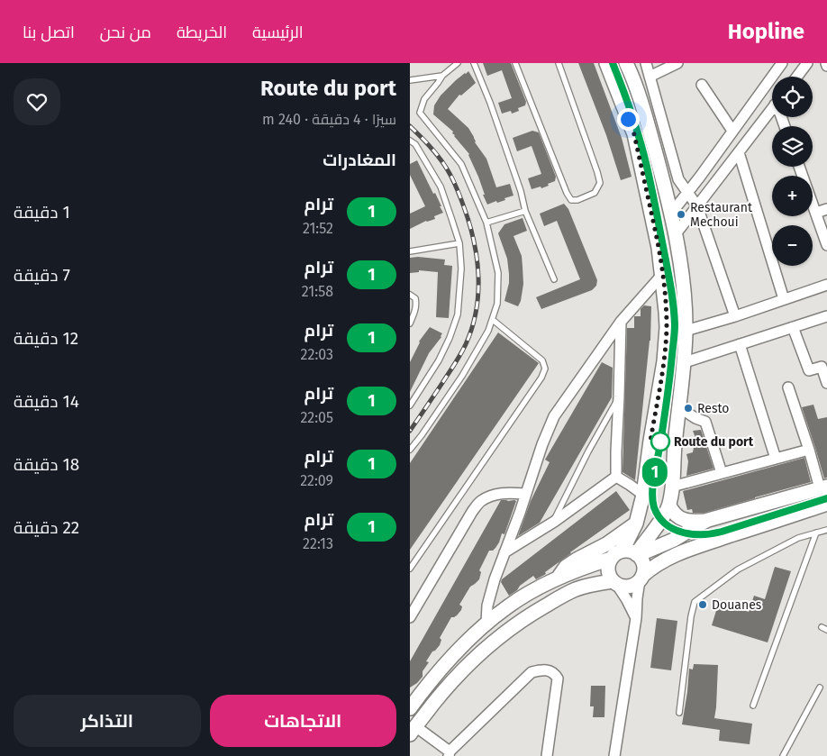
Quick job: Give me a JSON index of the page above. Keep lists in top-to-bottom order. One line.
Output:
{"places":["Restaurant Mechoui","Resto","Route du port","Douanes"],"lines":["tram line 1"],"page":{"header":"Hopline","nav":["الرئيسية","الخريطة","من نحن","اتصل بنا"],"on_map":"1","heading":[["Route du port","سيرًا · 4 دقيقة · 240 m"],"المغادرات"],"map_buttons":["+","−"],"list":[{"mark":"1","name":"ترام","note":"21:52","value":"1 دقيقة"},{"mark":"1","name":"ترام","note":"21:58","value":"7 دقيقة"},{"mark":"1","name":"ترام","note":"22:03","value":"12 دقيقة"},{"mark":"1","name":"ترام","note":"22:05","value":"14 دقيقة"},{"mark":"1","name":"ترام","note":"22:09","value":"18 دقيقة"},{"mark":"1","name":"ترام","note":"22:13","value":"22 دقيقة"}],"buttons":["الاتجاهات","التذاكر"]}}
